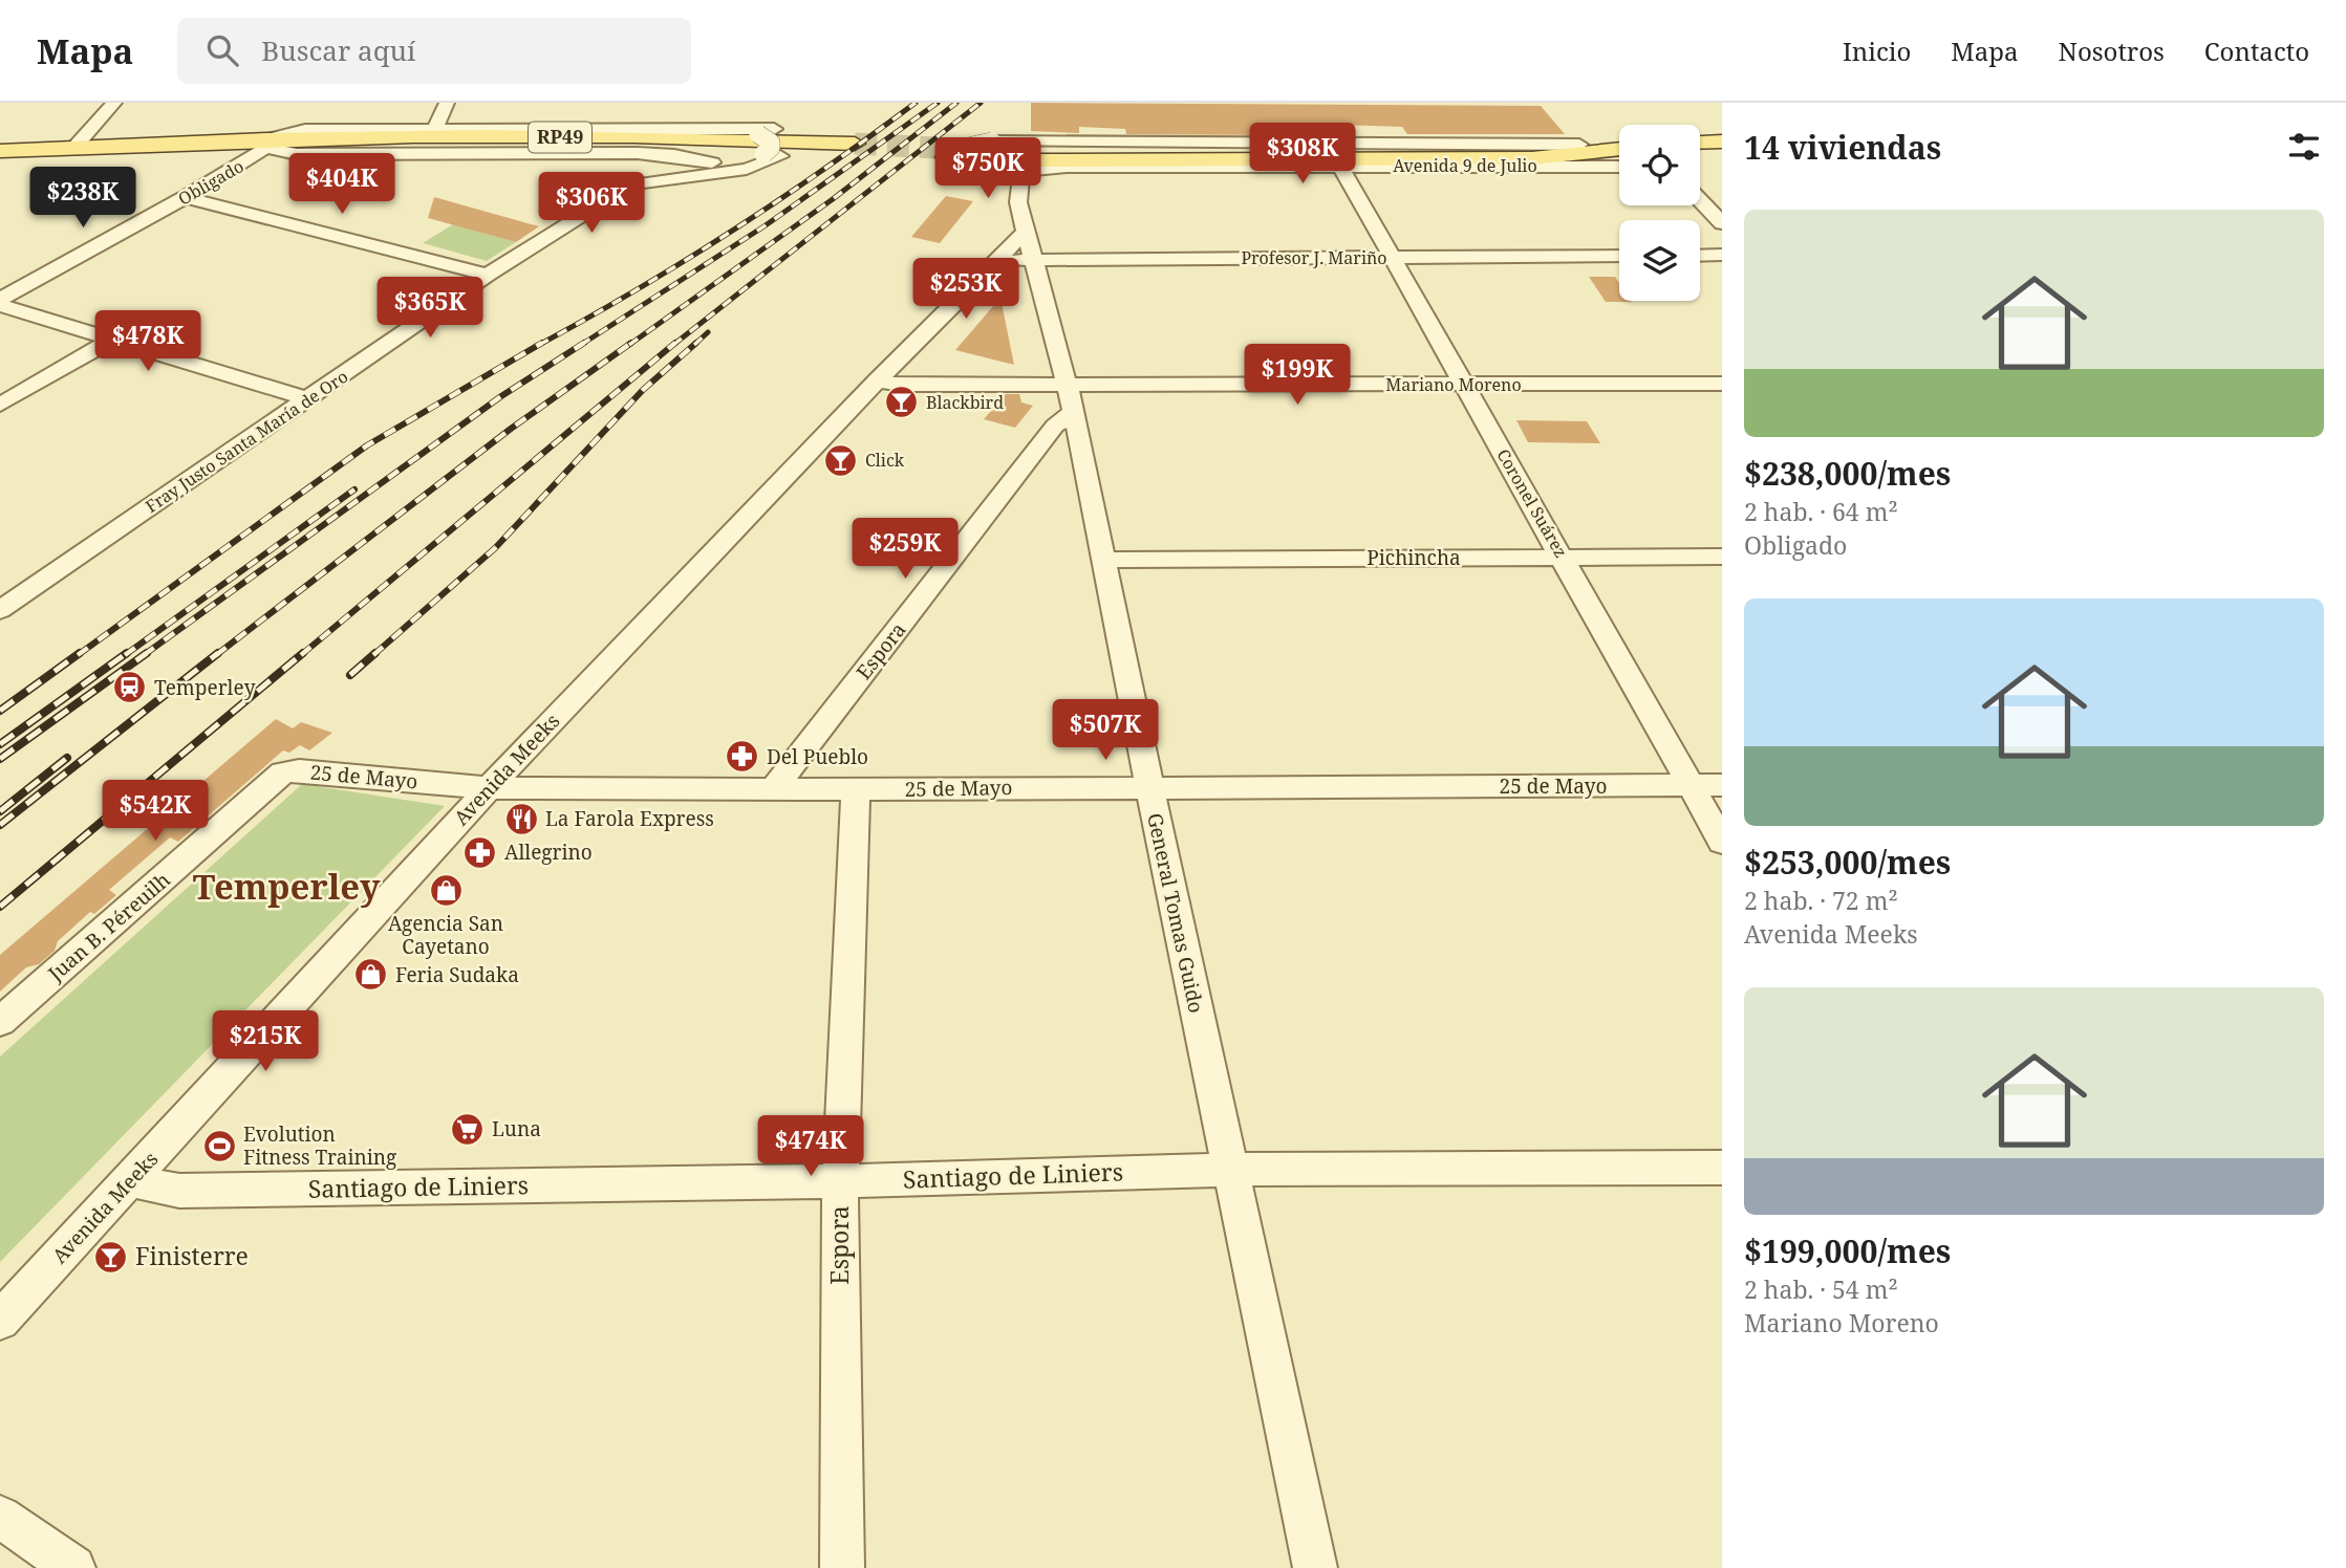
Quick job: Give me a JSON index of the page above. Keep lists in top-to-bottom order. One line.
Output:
{"streets":{"main road":["RP49"],"street":["Avenida 9 de Julio","Obligado","Profesor J. Mariño","Mariano Moreno","Fray Justo Santa María de Oro","Coronel Suárez","Pichincha","Espora","Avenida Meeks","25 de Mayo","General Tomas Guido","Juan B. Péreuilh","Santiago de Liniers"]},"crossings":[["RP49","Obligado"],["Avenida 9 de Julio","Coronel Suárez"],["Profesor J. Mariño","Coronel Suárez"],["Profesor J. Mariño","Avenida Meeks"],["Profesor J. Mariño","General Tomas Guido"],["Mariano Moreno","Coronel Suárez"],["Mariano Moreno","Espora"],["Mariano Moreno","Avenida Meeks"],["Mariano Moreno","General Tomas Guido"],["Coronel Suárez","Pichincha"],["Coronel Suárez","25 de Mayo"],["Pichincha","General Tomas Guido"],["Espora","25 de Mayo"],["Espora","General Tomas Guido"],["Espora","Santiago de Liniers"],["Avenida Meeks","25 de Mayo"],["Avenida Meeks","General Tomas Guido"],["Avenida Meeks","Santiago de Liniers"],["25 de Mayo","General Tomas Guido"],["25 de Mayo","Juan B. Péreuilh"],["General Tomas Guido","Santiago de Liniers"]],"districts":["Temperley"],"places":{"bar":["Blackbird","Click","Finisterre"],"station":["Temperley"],"pharmacy":["Del Pueblo","Allegrino"],"restaurant":["La Farola Express"],"shop":["Agencia San Cayetano","Feria Sudaka"],"supermarket":["Luna"],"sports":["Evolution Fitness Training"]},"page":{"header":"Mapa","search":"Buscar aquí","nav":["Inicio","Mapa","Nosotros","Contacto"],"heading":"14 viviendas","price":["$308K","$750K","$404K","$238K","$306K","$253K","$365K","$478K","$199K","$259K","$507K","$542K","$215K","$474K"],"list":[{"name":"$238,000/mes","note":"2 hab. · 64 m² · Obligado"},{"name":"$253,000/mes","note":"2 hab. · 72 m² · Avenida Meeks"},{"name":"$199,000/mes","note":"2 hab. · 54 m² · Mariano Moreno"}]}}
